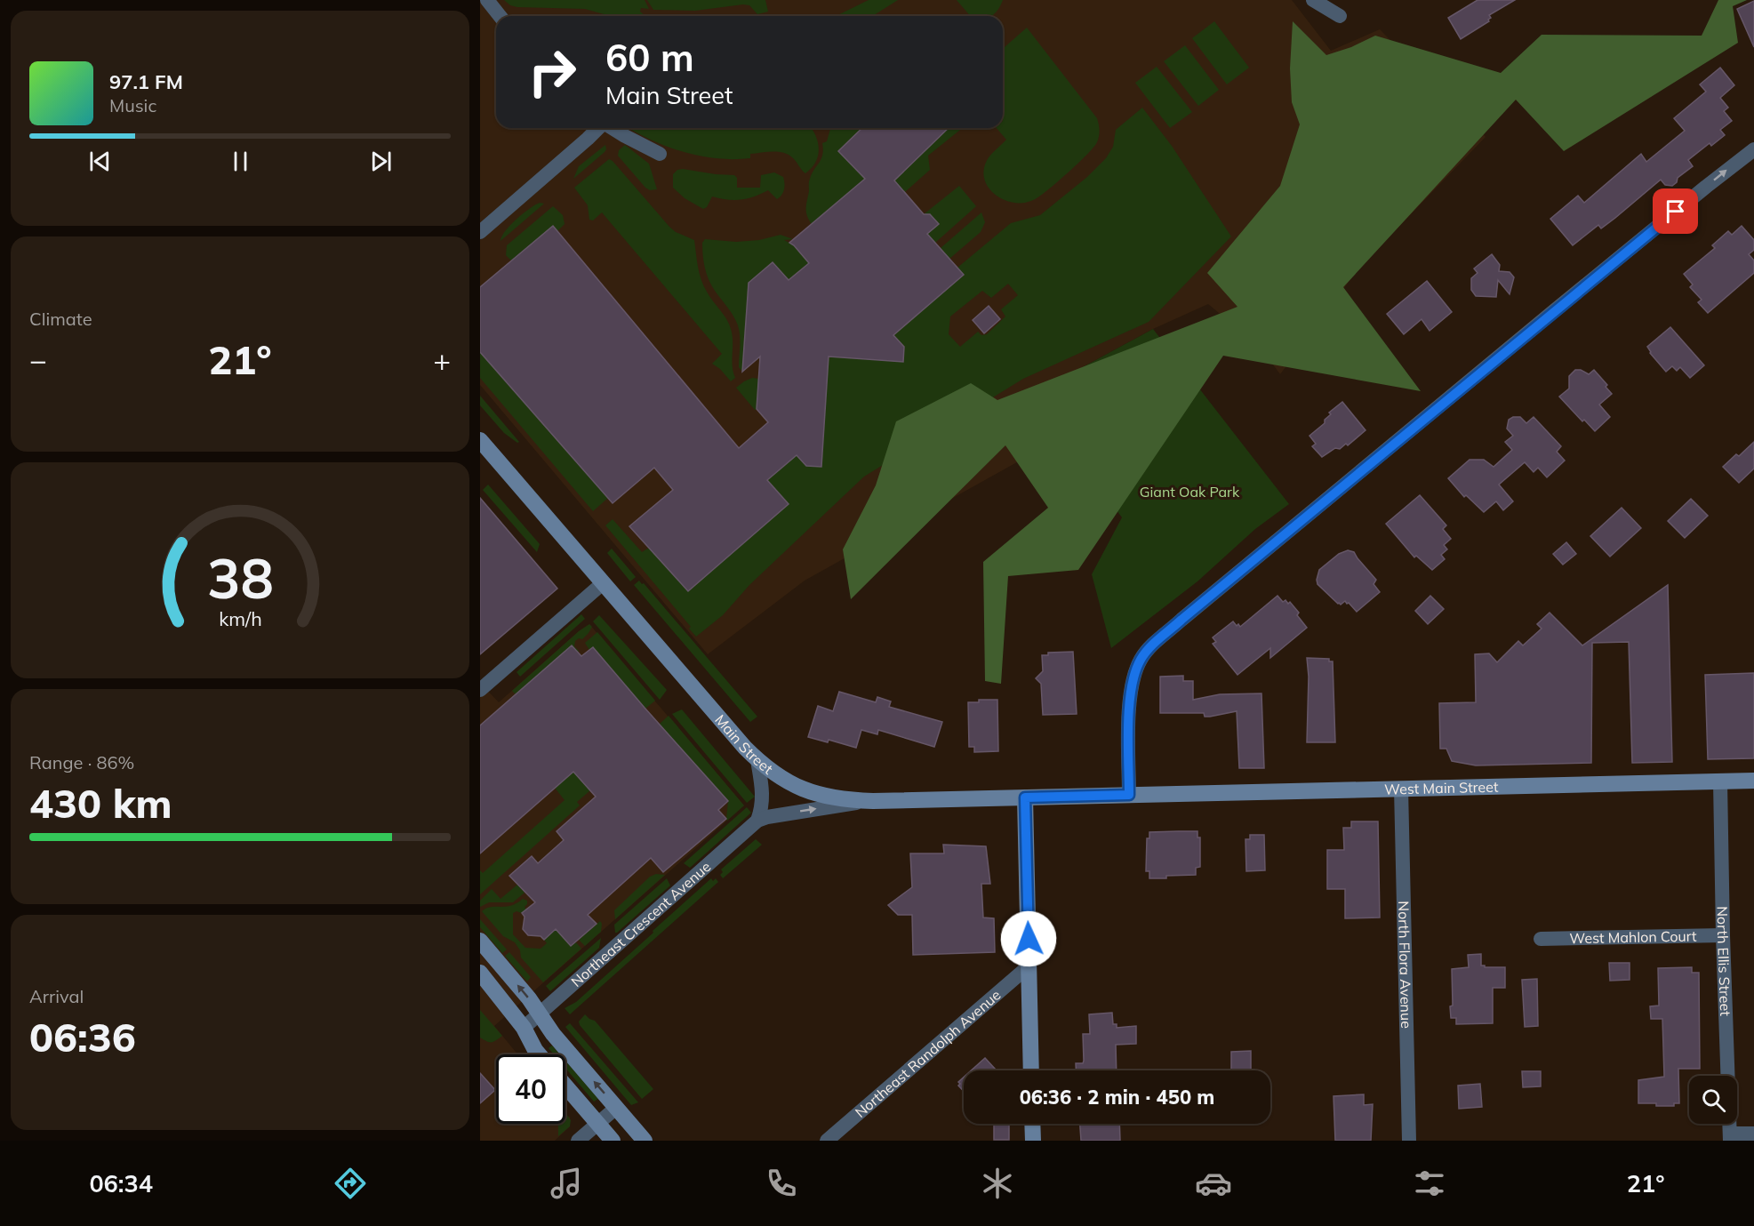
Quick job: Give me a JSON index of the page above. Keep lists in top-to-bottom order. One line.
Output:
{"streets":{"main road":["Main Street","West Main Street"],"street":["Northeast Crescent Avenue","West Mahlon Court","North Ellis Street","North Flora Avenue","Northeast Randolph Avenue"]},"crossings":[["Main Street","West Main Street"],["Main Street","Northeast Crescent Avenue"],["West Main Street","North Ellis Street"],["West Main Street","North Flora Avenue"],["West Mahlon Court","North Ellis Street"]],"parks":["Giant Oak Park"],"page":{"turn":["60 m","Main Street"],"song":["97.1 FM","Music"],"tile":["Climate",["Range · 86%","430 km"],["Arrival","06:36"]],"heat":["−","21°","+"],"limit":"40","trip":"06:36 · 2 min · 450 m","tabs":["06:34","21°"],"gauge":["38","km/h"]}}
